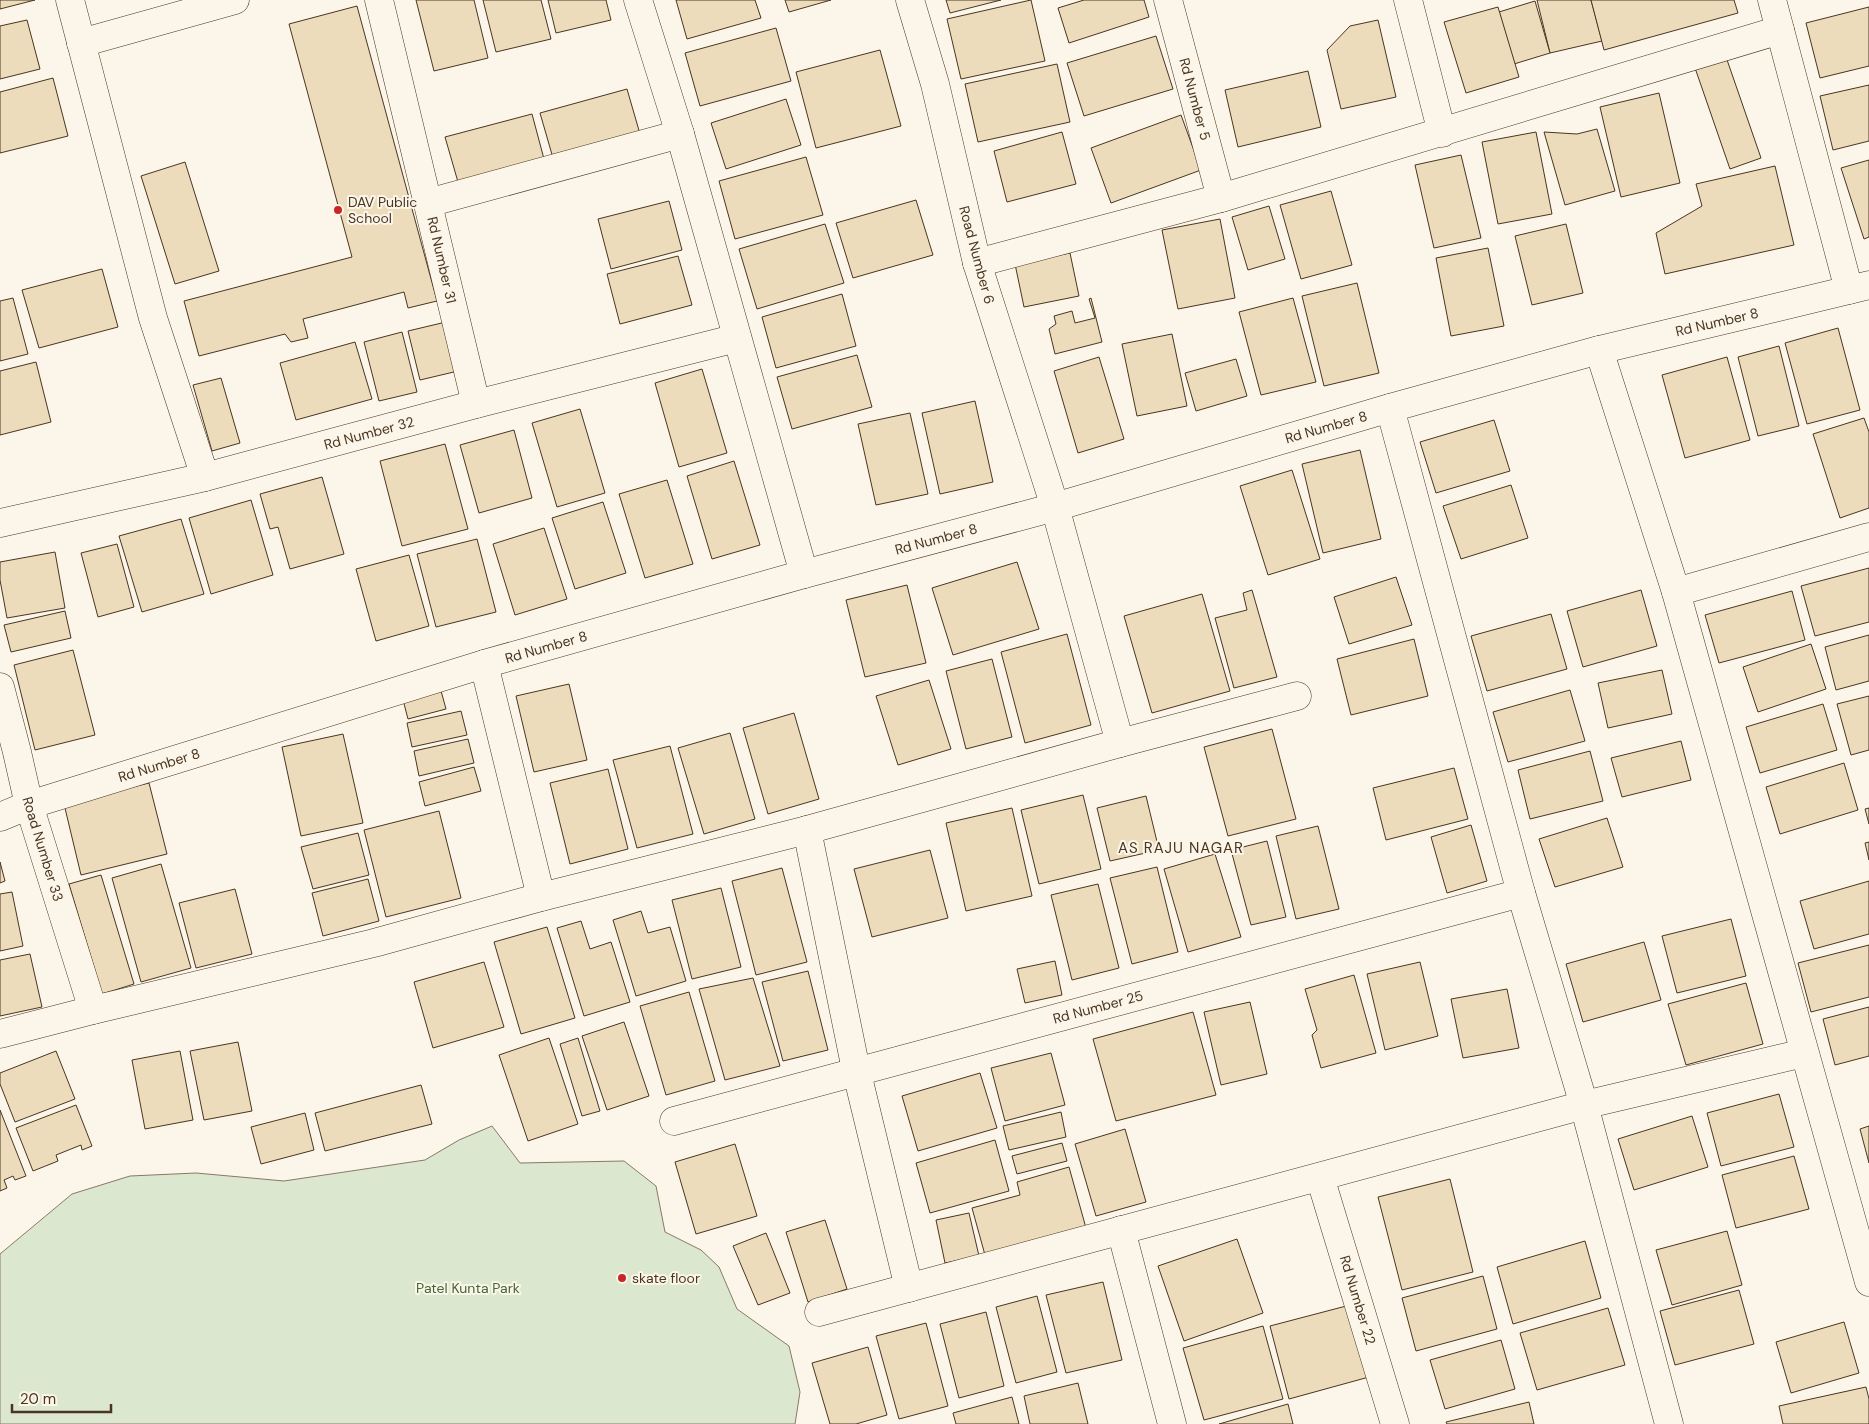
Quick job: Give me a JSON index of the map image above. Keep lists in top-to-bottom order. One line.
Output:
{"streets":{"street":["Rd Number 5","Road Number 6","Rd Number 31","Rd Number 8","Rd Number 32","Road Number 33","Rd Number 25","Rd Number 22"]},"crossings":[["Road Number 6","Rd Number 8"],["Rd Number 31","Rd Number 32"],["Rd Number 8","Road Number 33"]],"districts":["AS RAJU NAGAR"],"parks":["Patel Kunta Park"],"places":["DAV Public School","skate floor"],"scale_bar":"20 m"}
